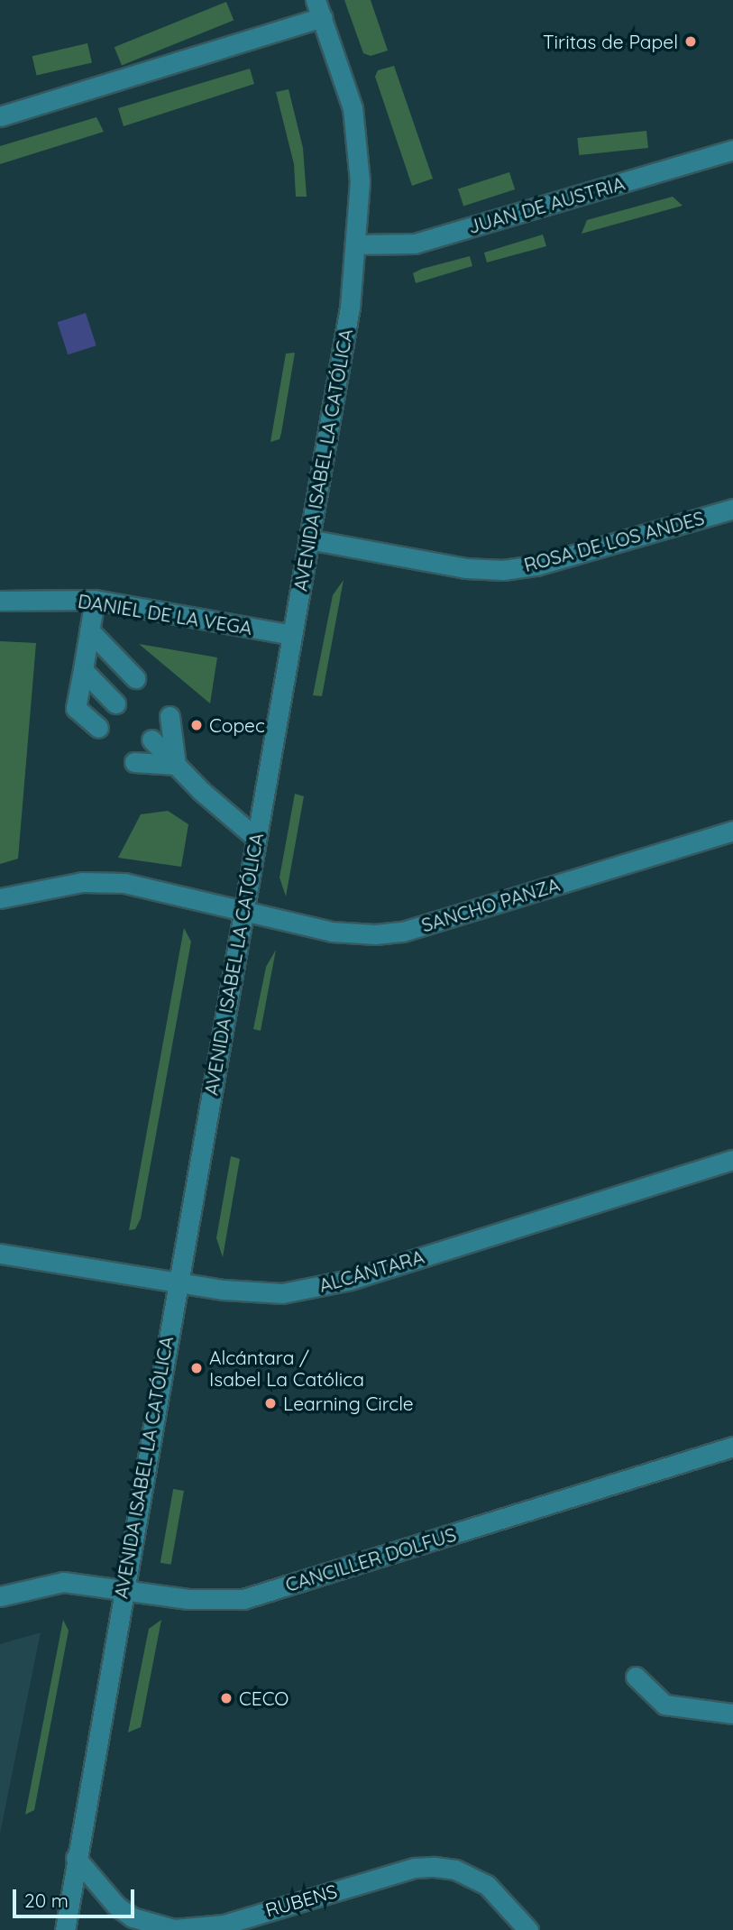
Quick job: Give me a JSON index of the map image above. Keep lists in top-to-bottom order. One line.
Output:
{"streets":{"street":["JUAN DE AUSTRIA","AVENIDA ISABEL LA CATÓLICA","ROSA DE LOS ANDES","DANIEL DE LA VEGA","SANCHO PANZA","ALCÁNTARA","CANCILLER DOLFUS","RUBENS"]},"crossings":[["JUAN DE AUSTRIA","AVENIDA ISABEL LA CATÓLICA"],["AVENIDA ISABEL LA CATÓLICA","ROSA DE LOS ANDES"],["AVENIDA ISABEL LA CATÓLICA","DANIEL DE LA VEGA"],["AVENIDA ISABEL LA CATÓLICA","SANCHO PANZA"],["AVENIDA ISABEL LA CATÓLICA","ALCÁNTARA"],["AVENIDA ISABEL LA CATÓLICA","CANCILLER DOLFUS"],["AVENIDA ISABEL LA CATÓLICA","RUBENS"]],"places":["Tiritas de Papel","Copec","Alcántara / Isabel La Católica","Learning Circle","CECO"],"scale_bar":"20 m"}
